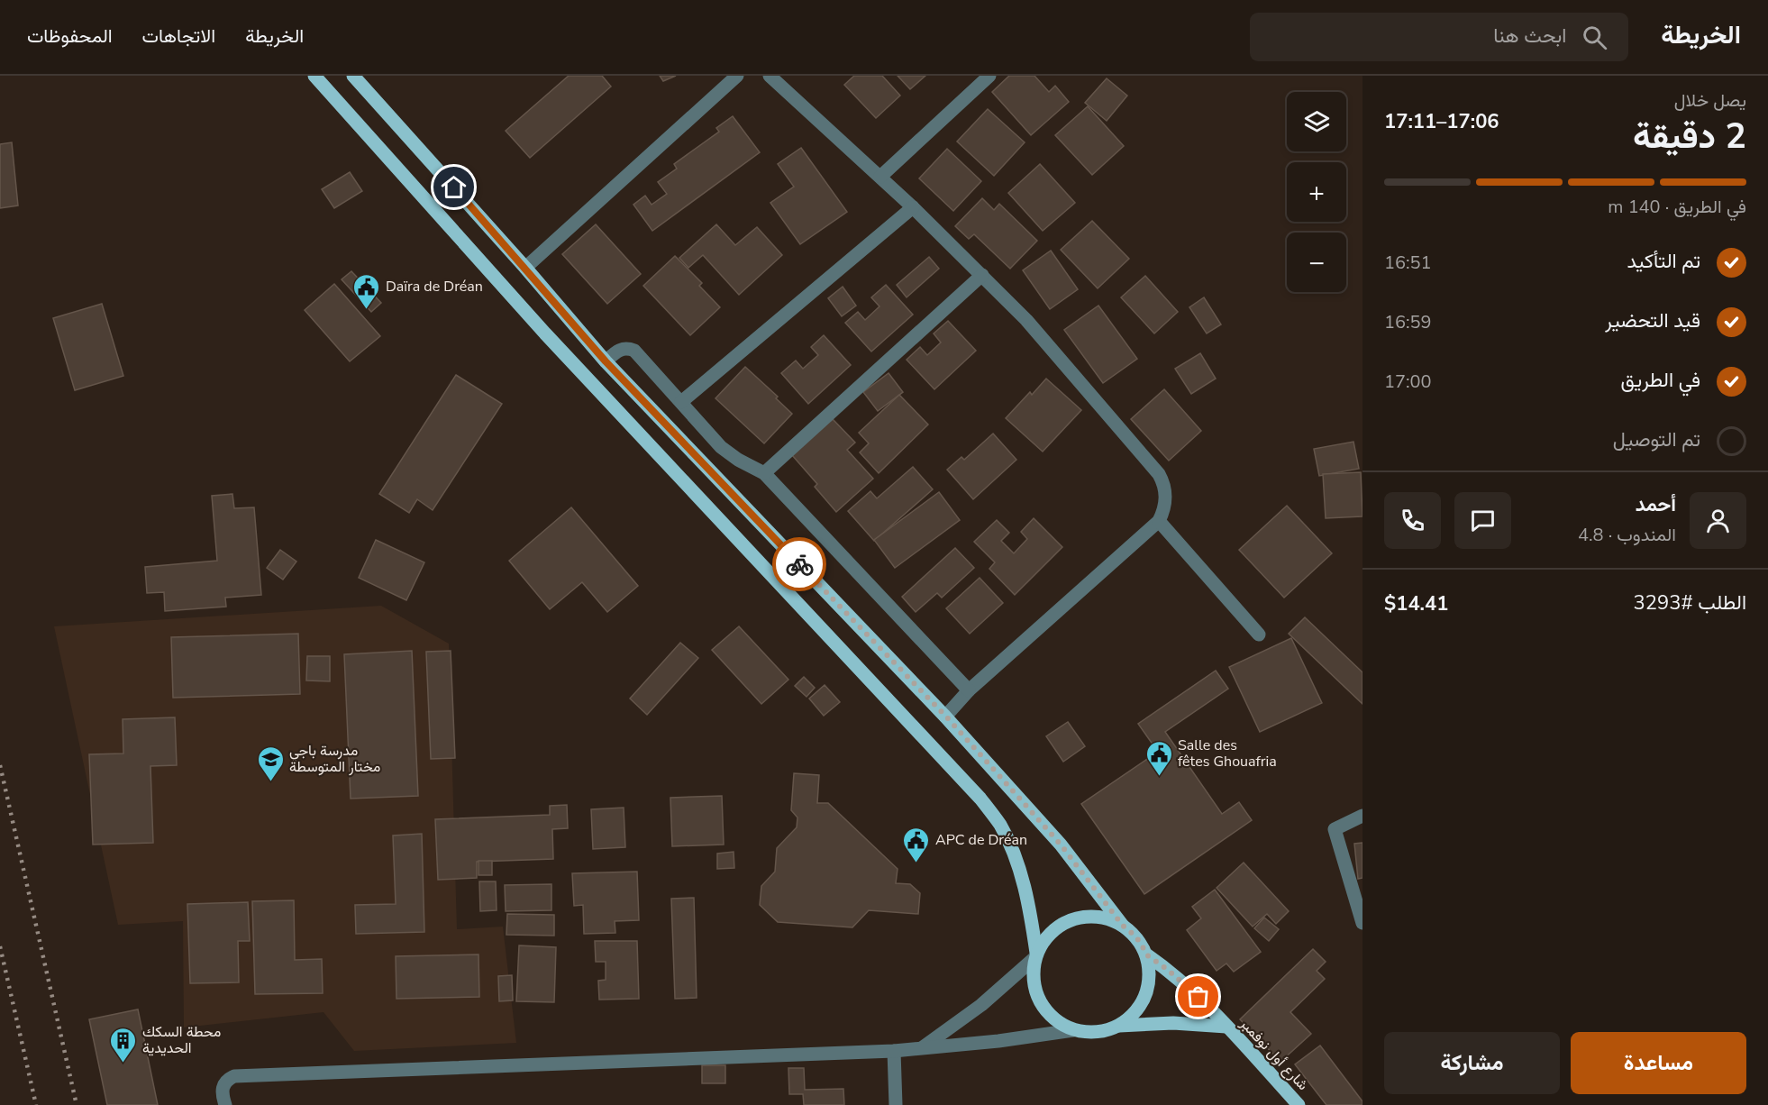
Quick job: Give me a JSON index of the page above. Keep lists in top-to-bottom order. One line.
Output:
{"streets":{"main road":["شارع أول نوفمبر"]},"places":{"public building":["Daïra de Dréan","Salle des fêtes Ghouafria","APC de Dréan"],"school or university":["مدرسة باجي مختار المتوسطة"],"building":["محطة السكك الحديدية"]},"page":{"header":"الخريطة","search":"ابحث هنا","nav":["الخريطة","الاتجاهات","المحفوظات"],"heading":["2 دقيقة","يصل خلال","17:06–17:11"],"panel":["أحمد","المندوب · 4.8","الطلب #3293","$14.41"],"map_buttons":["+","−"],"bar":"في الطريق · 140 m","list":[["تم التأكيد","16:51"],["قيد التحضير","16:59"],["في الطريق","17:00"],"تم التوصيل"],"buttons":["مساعدة","مشاركة"]}}
